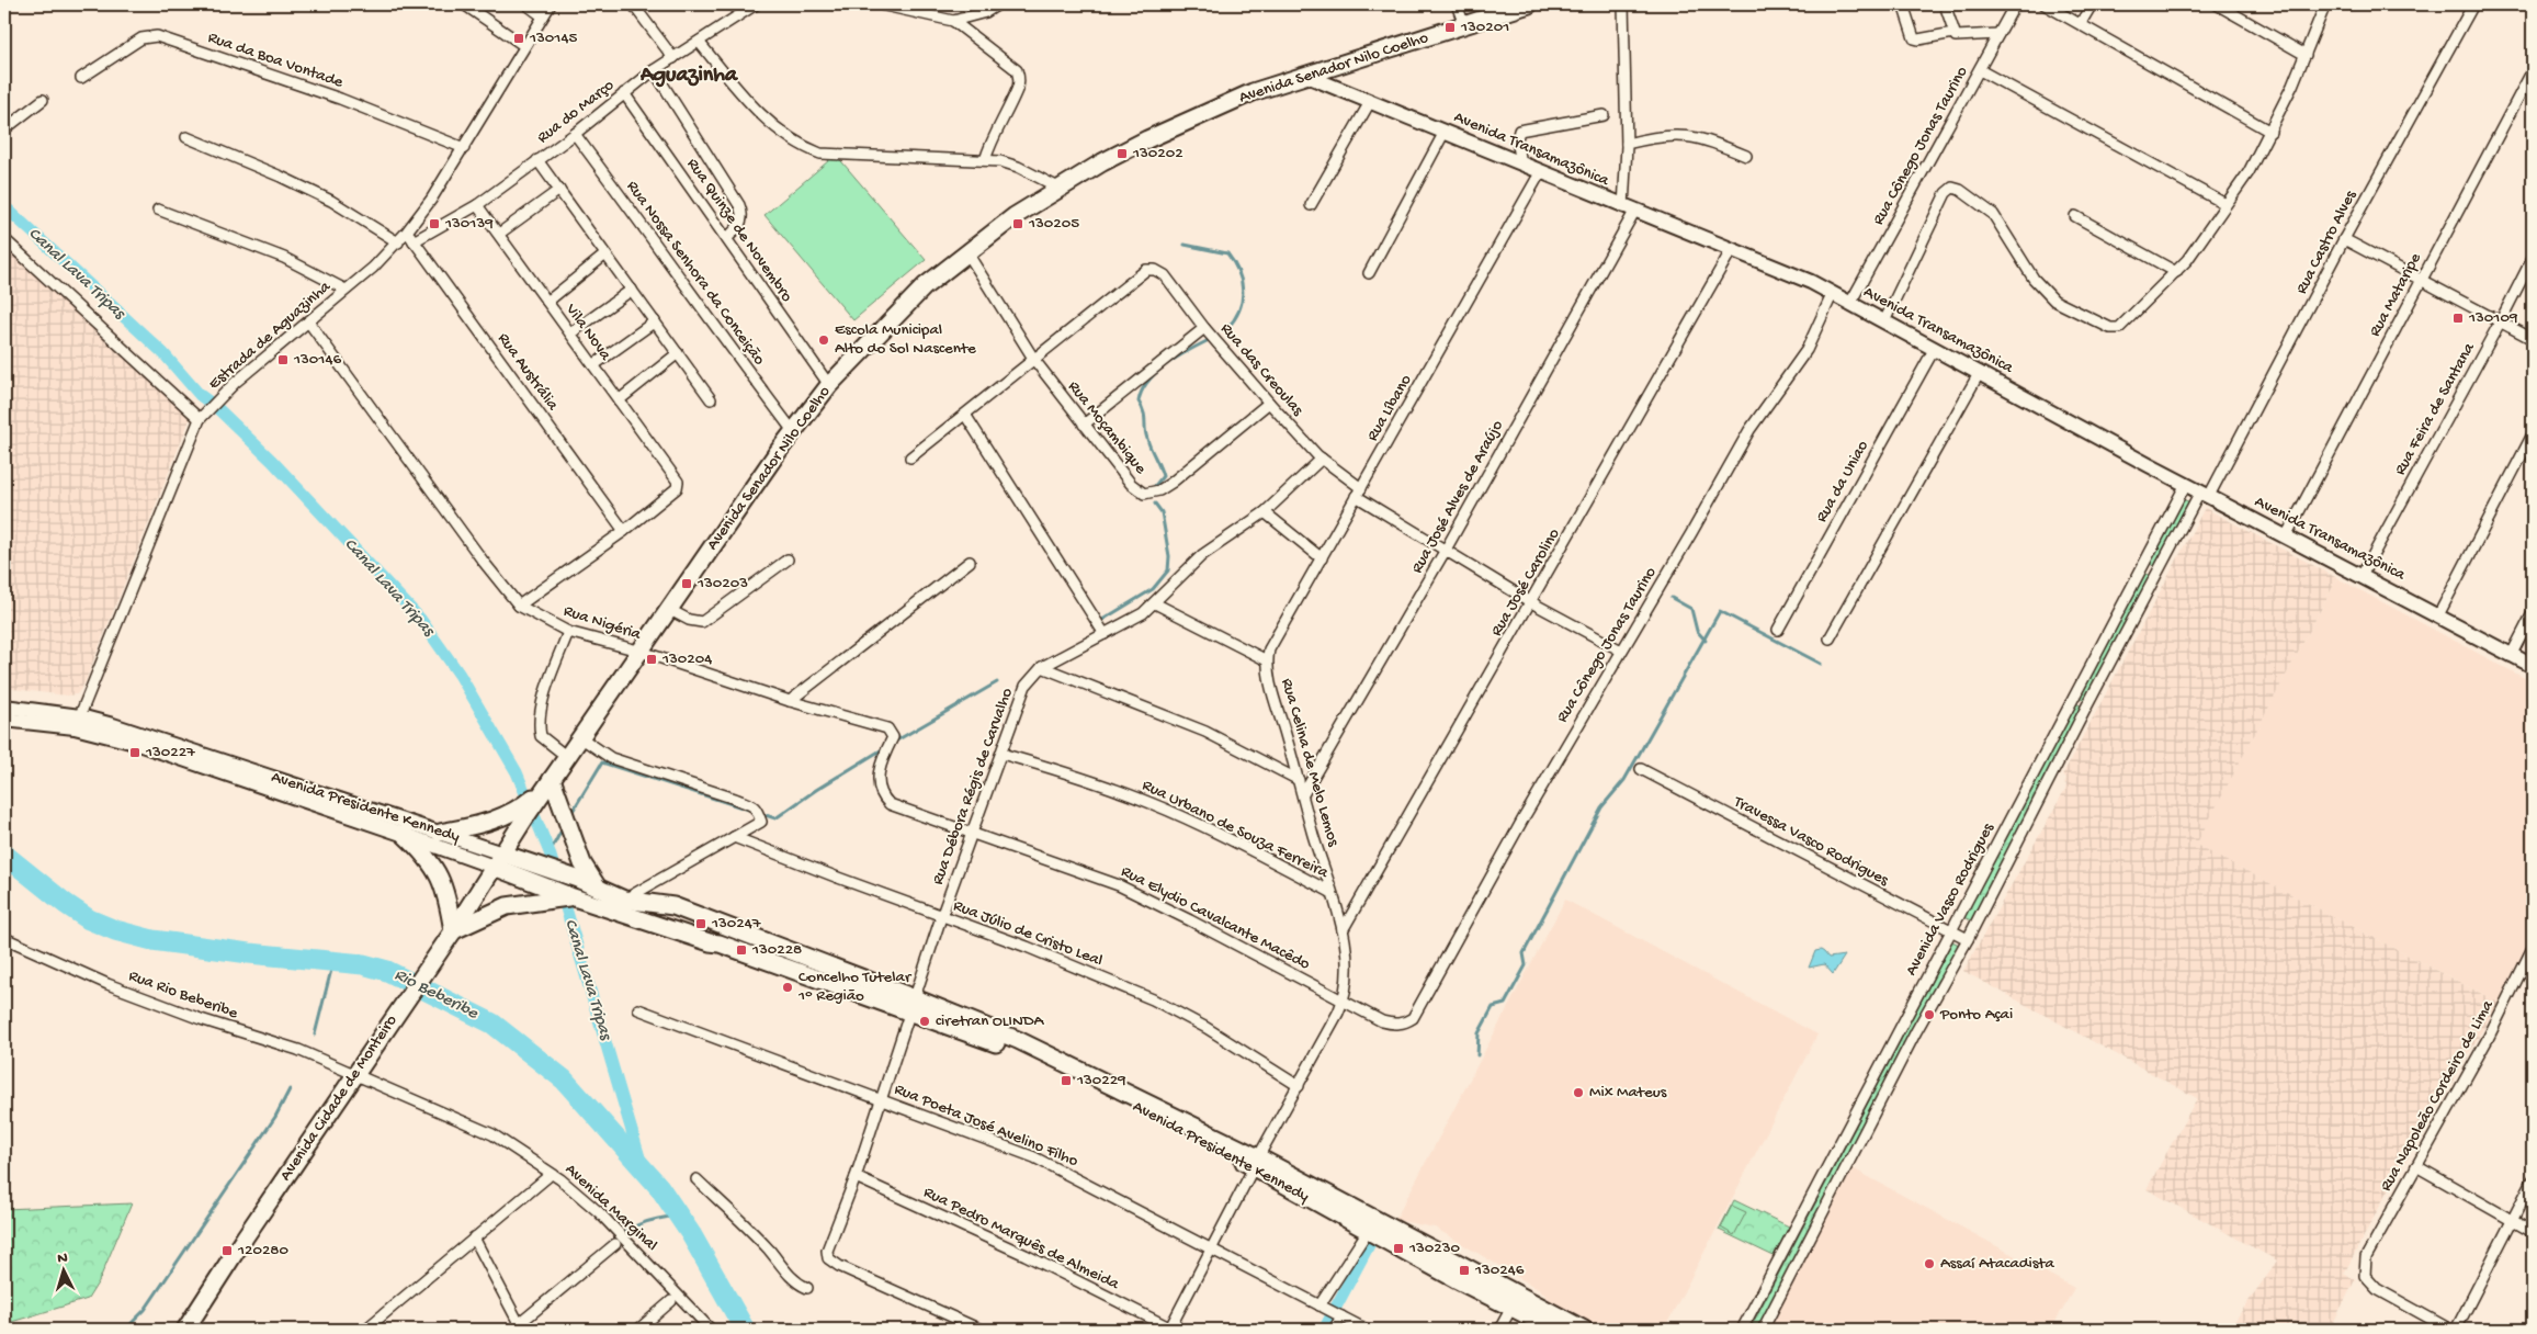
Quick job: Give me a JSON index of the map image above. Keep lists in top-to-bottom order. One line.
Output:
{"streets":{"main road":["Avenida Senador Nilo Coelho","Avenida Presidente Kennedy","Avenida Cidade de Monteiro"],"street":["Rua da Boa Vontade","Rua do Março","Rua Cônego Jonas Taurino","Avenida Transamazônica","Rua Quinze de Novembro","Rua Castro Alves","Rua Nossa Senhora da Conceição","Rua Mataripe","Vila Nova","Estrada de Aguazinha","Rua das Creoulas","Rua Austrália","Rua Líbano","Rua Feira de Santana","Rua Moçambique","Rua da Uniao","Rua José Alves de Araújo","Rua José Carolino","Rua Nigéria","Rua Celina de Melo Lemos","Rua Débora Régis de Carvalho","Rua Urbano de Souza Ferreira","Travessa Vasco Rodrigues","Avenida Vasco Rodrigues","Rua Elydio Cavalcante Macêdo","Rua Júlio de Cristo Leal","Rua Rio Beberibe","Rua Napoleão Cordeiro de Lima","Rua Poeta José Avelino Filho","Avenida Marginal","Rua Pedro Marquês de Almeida"]},"crossings":[["Rua da Boa Vontade","Estrada de Aguazinha"],["Avenida Senador Nilo Coelho","Avenida Transamazônica"],["Avenida Senador Nilo Coelho","Rua Quinze de Novembro"],["Avenida Senador Nilo Coelho","Rua Nossa Senhora da Conceição"],["Avenida Senador Nilo Coelho","Rua Moçambique"],["Avenida Senador Nilo Coelho","Rua Nigéria"],["Avenida Senador Nilo Coelho","Avenida Presidente Kennedy"],["Avenida Senador Nilo Coelho","Avenida Cidade de Monteiro"],["Rua do Março","Rua Quinze de Novembro"],["Rua do Março","Rua Nossa Senhora da Conceição"],["Rua do Março","Vila Nova"],["Rua do Março","Rua Austrália"],["Rua Cônego Jonas Taurino","Avenida Transamazônica"],["Rua Cônego Jonas Taurino","Rua das Creoulas"],["Rua Cônego Jonas Taurino","Rua Elydio Cavalcante Macêdo"],["Avenida Transamazônica","Rua Castro Alves"],["Avenida Transamazônica","Rua Mataripe"],["Avenida Transamazônica","Rua Líbano"],["Avenida Transamazônica","Rua Feira de Santana"],["Avenida Transamazônica","Rua da Uniao"],["Avenida Transamazônica","Rua José Alves de Araújo"],["Avenida Transamazônica","Rua José Carolino"],["Avenida Transamazônica","Avenida Vasco Rodrigues"],["Rua Castro Alves","Avenida Vasco Rodrigues"],["Vila Nova","Rua Austrália"],["Estrada de Aguazinha","Rua Austrália"],["Estrada de Aguazinha","Rua Nigéria"],["Estrada de Aguazinha","Avenida Presidente Kennedy"],["Rua das Creoulas","Rua Líbano"],["Rua das Creoulas","Rua Moçambique"],["Rua das Creoulas","Rua José Alves de Araújo"],["Rua das Creoulas","Rua José Carolino"],["Rua das Creoulas","Rua Débora Régis de Carvalho"],["Rua Líbano","Rua Celina de Melo Lemos"],["Rua José Alves de Araújo","Rua Celina de Melo Lemos"],["Rua José Carolino","Rua Celina de Melo Lemos"],["Rua Nigéria","Rua Elydio Cavalcante Macêdo"],["Rua Celina de Melo Lemos","Rua Urbano de Souza Ferreira"],["Rua Celina de Melo Lemos","Rua Elydio Cavalcante Macêdo"],["Rua Débora Régis de Carvalho","Avenida Presidente Kennedy"],["Rua Débora Régis de Carvalho","Rua Urbano de Souza Ferreira"],["Rua Débora Régis de Carvalho","Rua Elydio Cavalcante Macêdo"],["Rua Débora Régis de Carvalho","Rua Júlio de Cristo Leal"],["Rua Débora Régis de Carvalho","Rua Poeta José Avelino Filho"],["Rua Débora Régis de Carvalho","Rua Pedro Marquês de Almeida"],["Avenida Presidente Kennedy","Avenida Cidade de Monteiro"],["Travessa Vasco Rodrigues","Avenida Vasco Rodrigues"],["Rua Rio Beberibe","Avenida Cidade de Monteiro"],["Rua Rio Beberibe","Avenida Marginal"],["Avenida Cidade de Monteiro","Avenida Marginal"]],"districts":["Aguazinha"],"water":["Canal Lava Tripas","Rio Beberibe"],"places":{"transit":["130201","130145","130202","130139","130205","130109","130146","130203","130204","130227","130247","130228","130229","130230","120280","130246"],"other":["Escola Municipal Alto do Sol Nascente","Concelho Tutelar 1° Região","Ponto Açai","ciretran OLINDA","Mix Mateus","Assaí Atacadista"]},"north":"top"}
